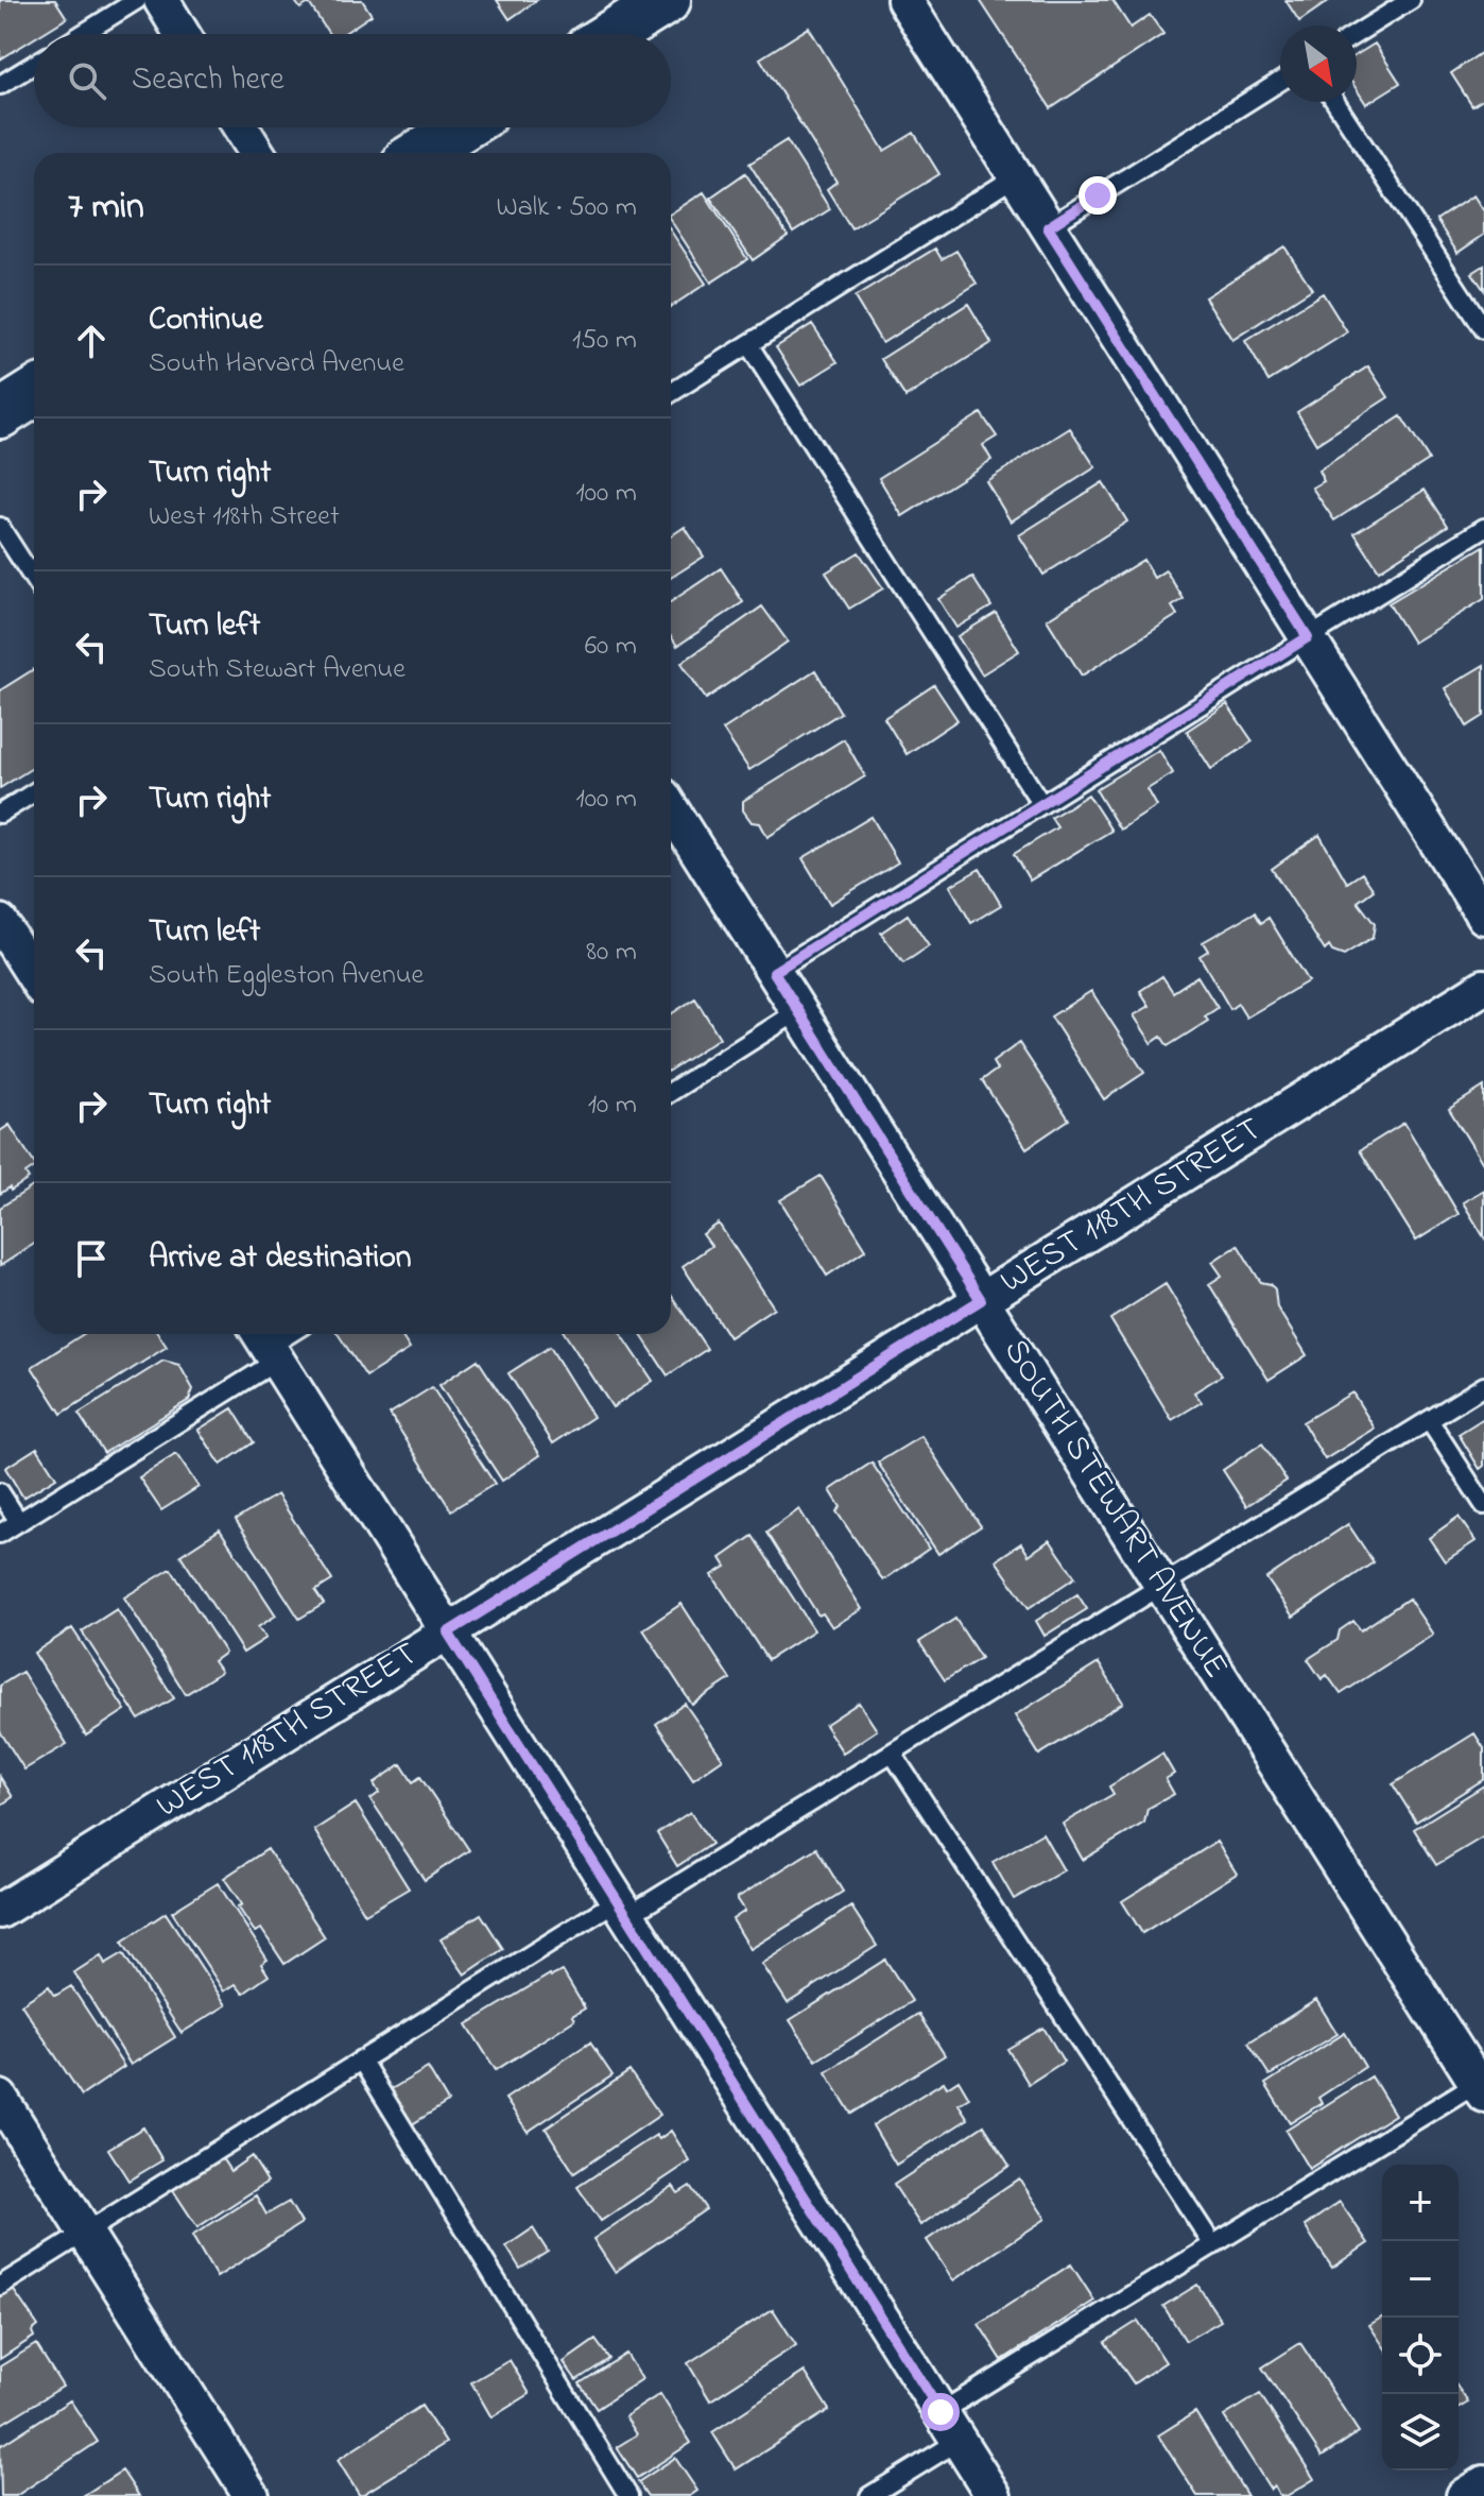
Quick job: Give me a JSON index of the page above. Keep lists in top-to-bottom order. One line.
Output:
{"streets":{"street":["WEST 118TH STREET","SOUTH STEWART AVENUE"]},"crossings":[["WEST 118TH STREET","SOUTH STEWART AVENUE"]],"north":"bottom right","page":{"search":"Search here","heading":["7 min","Walk · 500 m"],"list":[["Continue","South Harvard Avenue","150 m"],["Turn right","West 118th Street","100 m"],["Turn left","South Stewart Avenue","60 m"],["Turn right","100 m"],["Turn left","South Eggleston Avenue","80 m"],["Turn right","10 m"],"Arrive at destination"],"map_buttons":["+","−"]}}
